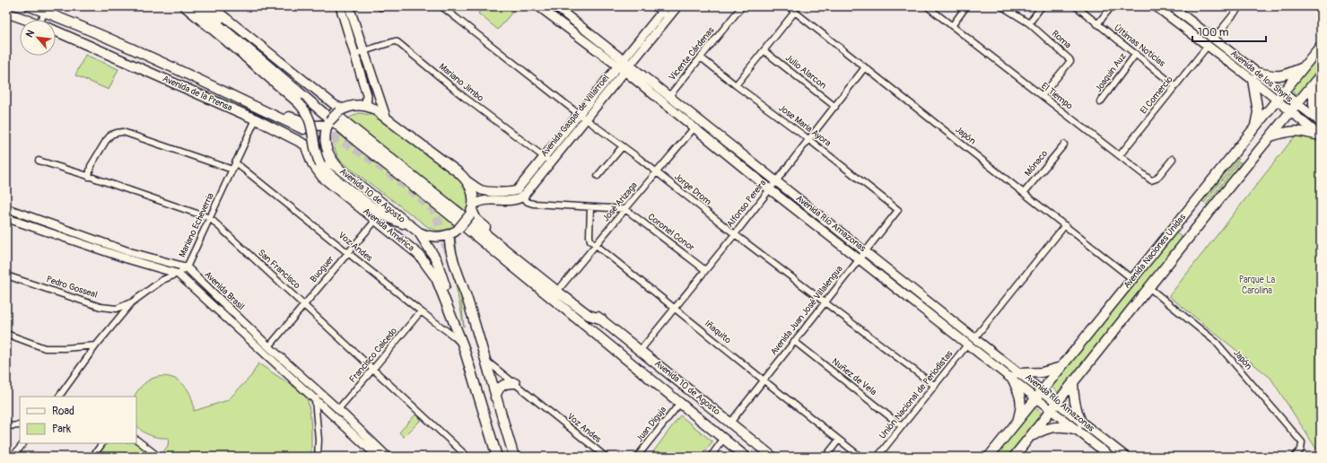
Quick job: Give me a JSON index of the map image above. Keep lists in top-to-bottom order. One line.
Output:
{"streets":{"main road":["Avenida de los Shyris","Avenida de la Prensa","Avenida Gaspar de Villarroel","Avenida 10 de Agosto","Avenida Río Amazonas","Avenida América","Avenida Naciones Unidas"],"street":["Roma","Últimas Noticias","Vicente Cárdenas","Julio Alarcon","Joaquin Auz","Mariano Jimbo","El Comercio","El Tiempo","Jose Maria Ayora","Japón","Mónaco","Jorge Drom","José Arizaga","Alfonso Pereira","Mariano Echeverria","Coronel Conor","Voz Andes","San Francisco","Buoguer","Pedro Gosseal","Avenida Brasil","Avenida Juan José Villalengua","Iñaquito","Francisco Caicedo","Nuñez de Vela","Unión Nacional de Periodistas","Juan Diguja"]},"crossings":[["Roma","El Tiempo"],["Últimas Noticias","Joaquin Auz"],["Últimas Noticias","El Comercio"],["Vicente Cárdenas","Jose Maria Ayora"],["Vicente Cárdenas","Avenida Río Amazonas"],["Julio Alarcon","Alfonso Pereira"],["Avenida de los Shyris","El Comercio"],["Avenida de los Shyris","Avenida Naciones Unidas"],["Mariano Jimbo","Avenida Gaspar de Villarroel"],["Avenida de la Prensa","Avenida 10 de Agosto"],["Avenida de la Prensa","Mariano Echeverria"],["Avenida de la Prensa","Avenida América"],["El Comercio","El Tiempo"],["Avenida Gaspar de Villarroel","Jorge Drom"],["Avenida Gaspar de Villarroel","Avenida Río Amazonas"],["Jose Maria Ayora","Alfonso Pereira"],["Jose Maria Ayora","Avenida Juan José Villalengua"],["Japón","Mónaco"],["Japón","Alfonso Pereira"],["Japón","Avenida Naciones Unidas"],["Japón","Unión Nacional de Periodistas"],["Jorge Drom","José Arizaga"],["Jorge Drom","Alfonso Pereira"],["Jorge Drom","Avenida Juan José Villalengua"],["Jorge Drom","Unión Nacional de Periodistas"],["Avenida 10 de Agosto","José Arizaga"],["Avenida 10 de Agosto","Alfonso Pereira"],["Avenida 10 de Agosto","Avenida América"],["Avenida 10 de Agosto","Avenida Juan José Villalengua"],["Avenida 10 de Agosto","Juan Diguja"],["José Arizaga","Avenida Río Amazonas"],["José Arizaga","Coronel Conor"],["José Arizaga","Iñaquito"],["Alfonso Pereira","Avenida Río Amazonas"],["Alfonso Pereira","Coronel Conor"],["Alfonso Pereira","Iñaquito"],["Avenida Río Amazonas","Avenida Naciones Unidas"],["Avenida Río Amazonas","Avenida Juan José Villalengua"],["Avenida Río Amazonas","Unión Nacional de Periodistas"],["Mariano Echeverria","Voz Andes"],["Mariano Echeverria","San Francisco"],["Mariano Echeverria","Pedro Gosseal"],["Mariano Echeverria","Avenida Brasil"],["Avenida América","Voz Andes"],["Avenida América","Buoguer"],["Voz Andes","Buoguer"],["Voz Andes","Francisco Caicedo"],["San Francisco","Buoguer"],["San Francisco","Francisco Caicedo"],["Buoguer","Avenida Brasil"],["Avenida Brasil","Francisco Caicedo"],["Avenida Juan José Villalengua","Iñaquito"],["Avenida Juan José Villalengua","Nuñez de Vela"],["Nuñez de Vela","Unión Nacional de Periodistas"]],"parks":["Parque La Carolina"],"legend":["Road","Park"],"scale_bar":"100 m","north":"top left"}
